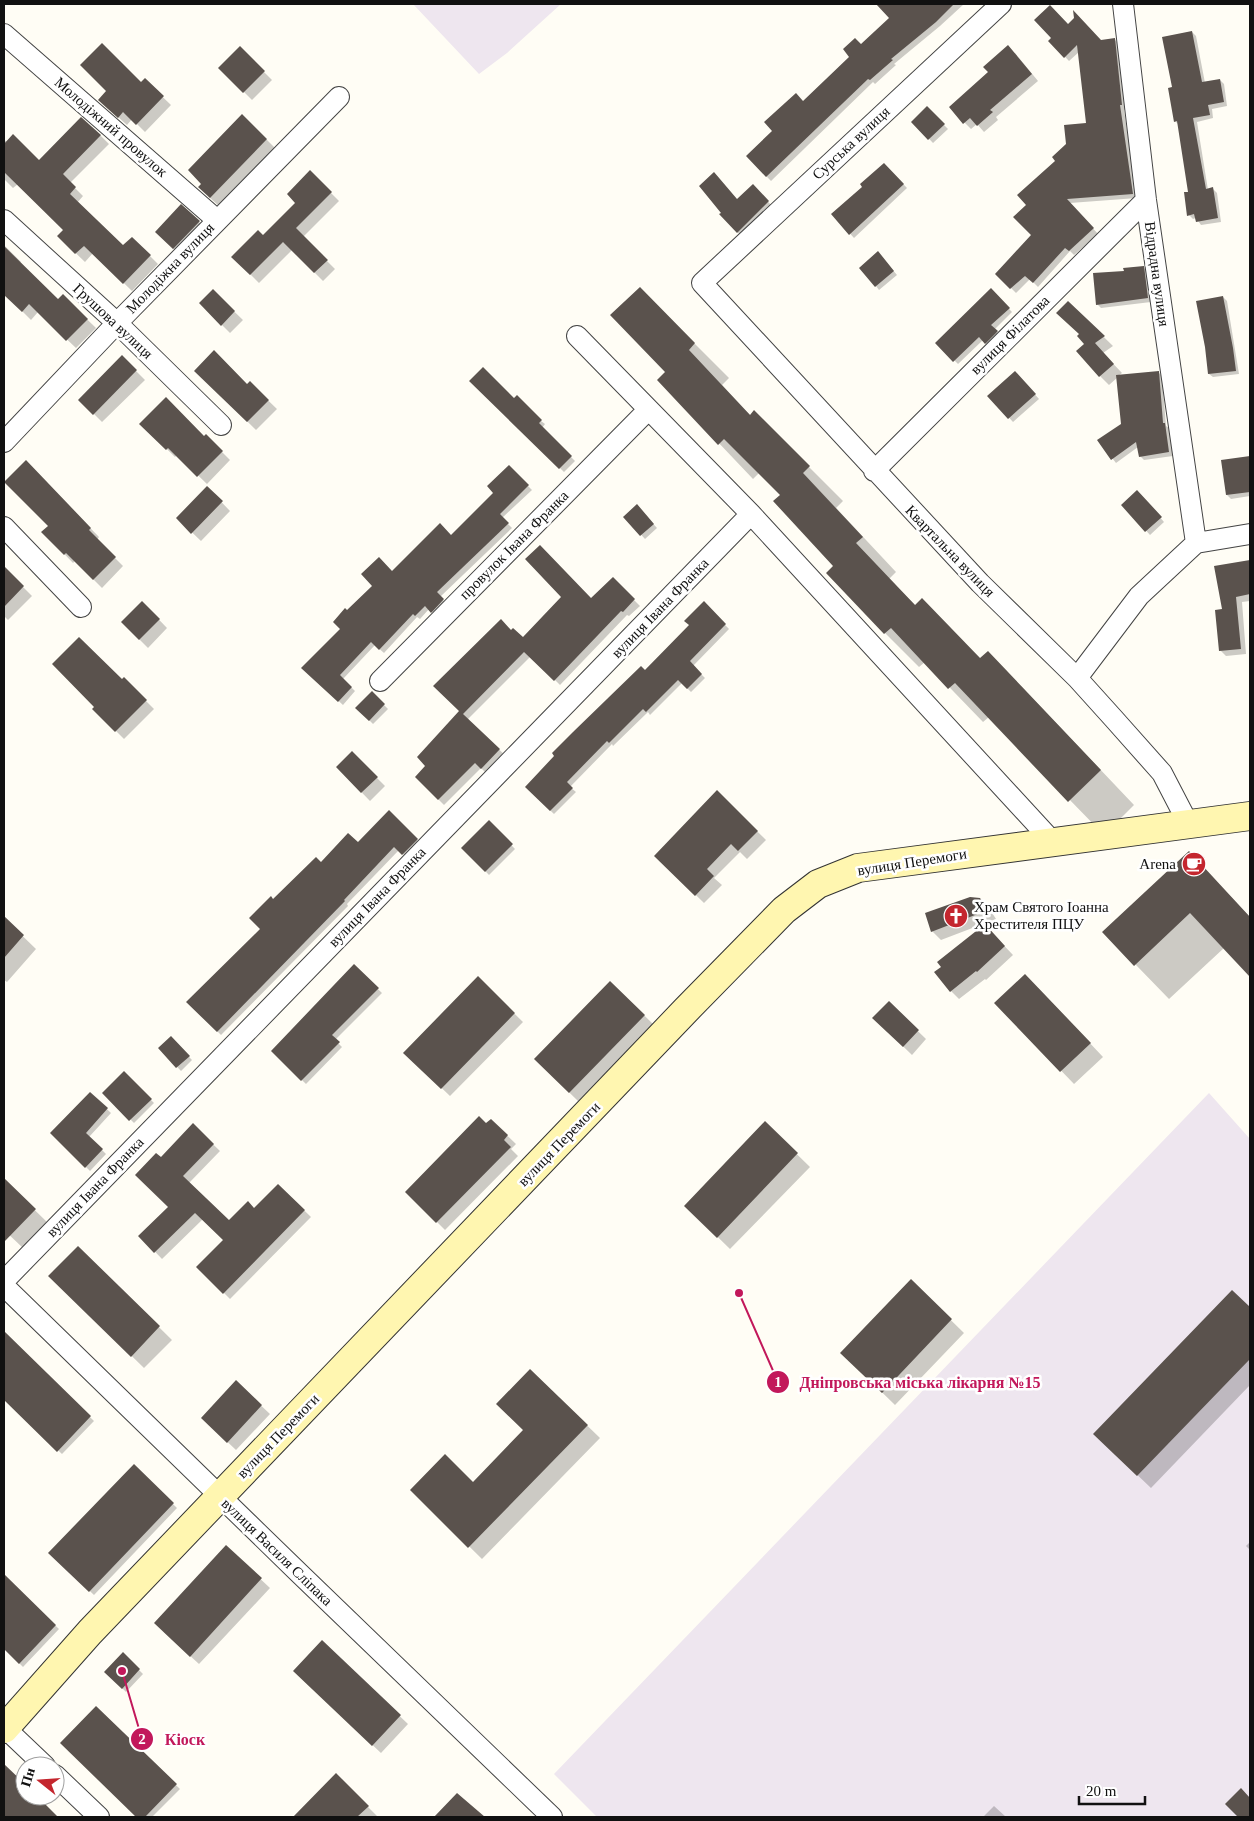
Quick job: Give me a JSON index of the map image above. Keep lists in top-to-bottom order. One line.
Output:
{"streets":{"street":["Молодіжний провулок","Сурська вулиця","Молодіжна вулиця","Відрадна вулиця","Грушова вулиця","вулиця Філатова","провулок Івана Франка","Квартальна вулиця","вулиця Івана Франка","вулиця Перемоги","вулиця Василя Сліпака"]},"crossings":[["Молодіжний провулок","Молодіжна вулиця"],["Сурська вулиця","Квартальна вулиця"],["Молодіжна вулиця","Грушова вулиця"],["Відрадна вулиця","вулиця Філатова"],["вулиця Філатова","Квартальна вулиця"],["Квартальна вулиця","вулиця Перемоги"],["вулиця Перемоги","вулиця Василя Сліпака"]],"places":{"cafe":["Arena"],"church":["Храм Святого Іоанна Хрестителя ПЦУ"],"other":["Дніпровська міська лікарня №15","Кіоск"]},"scale_bar":"20 m","north":"left"}
